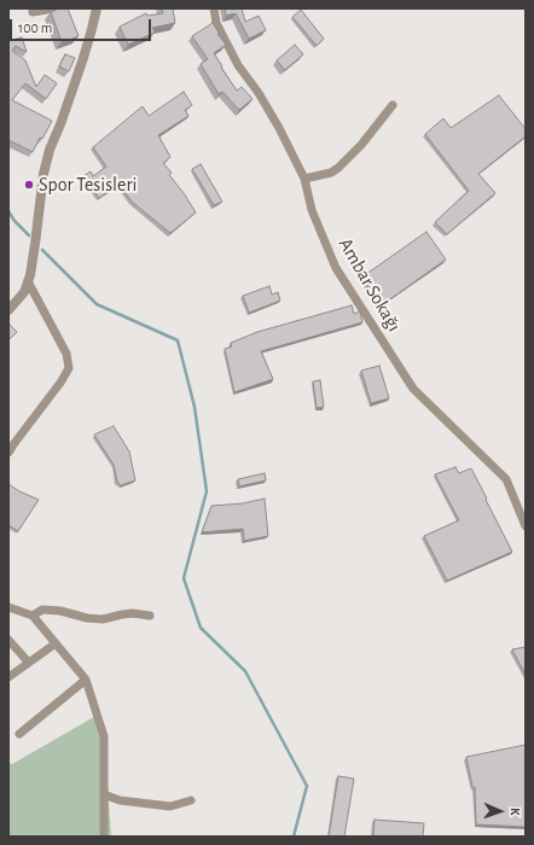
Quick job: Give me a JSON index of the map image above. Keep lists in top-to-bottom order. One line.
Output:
{"streets":{"street":["Ambar Sokağı"]},"places":["Spor Tesisleri"],"scale_bar":"100 m","north":"right"}
